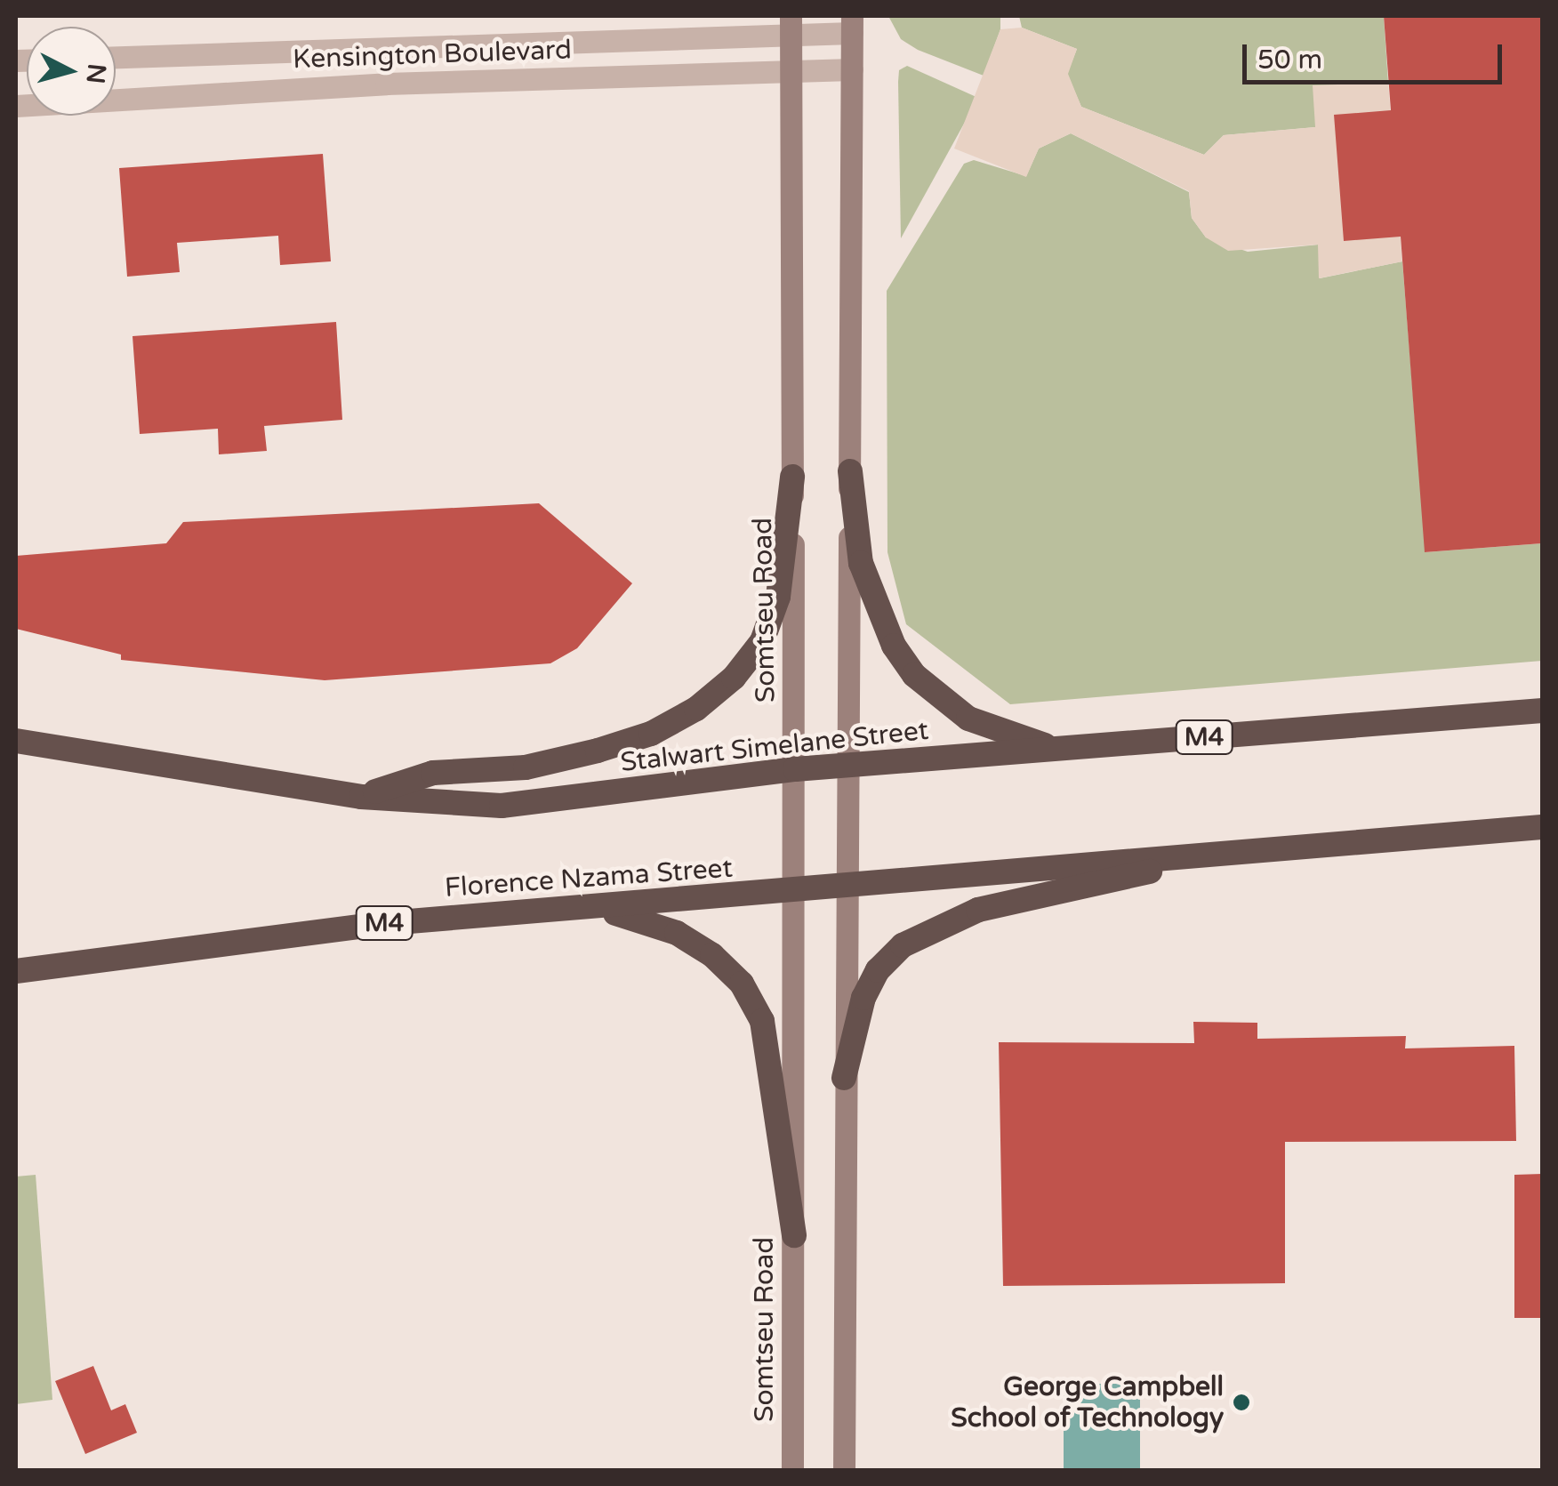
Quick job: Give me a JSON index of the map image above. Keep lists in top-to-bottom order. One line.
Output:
{"streets":{"highway":["M4","Stalwart Simelane Street","Florence Nzama Street"],"main road":["Somtseu Road"],"street":["Kensington Boulevard"]},"crossings":[["Kensington Boulevard","Somtseu Road"],["Somtseu Road","M4"],["Somtseu Road","Stalwart Simelane Street"],["Somtseu Road","Florence Nzama Street"],["M4","Florence Nzama Street"]],"places":["George Campbell School of Technology"],"scale_bar":"50 m","north":"right"}
